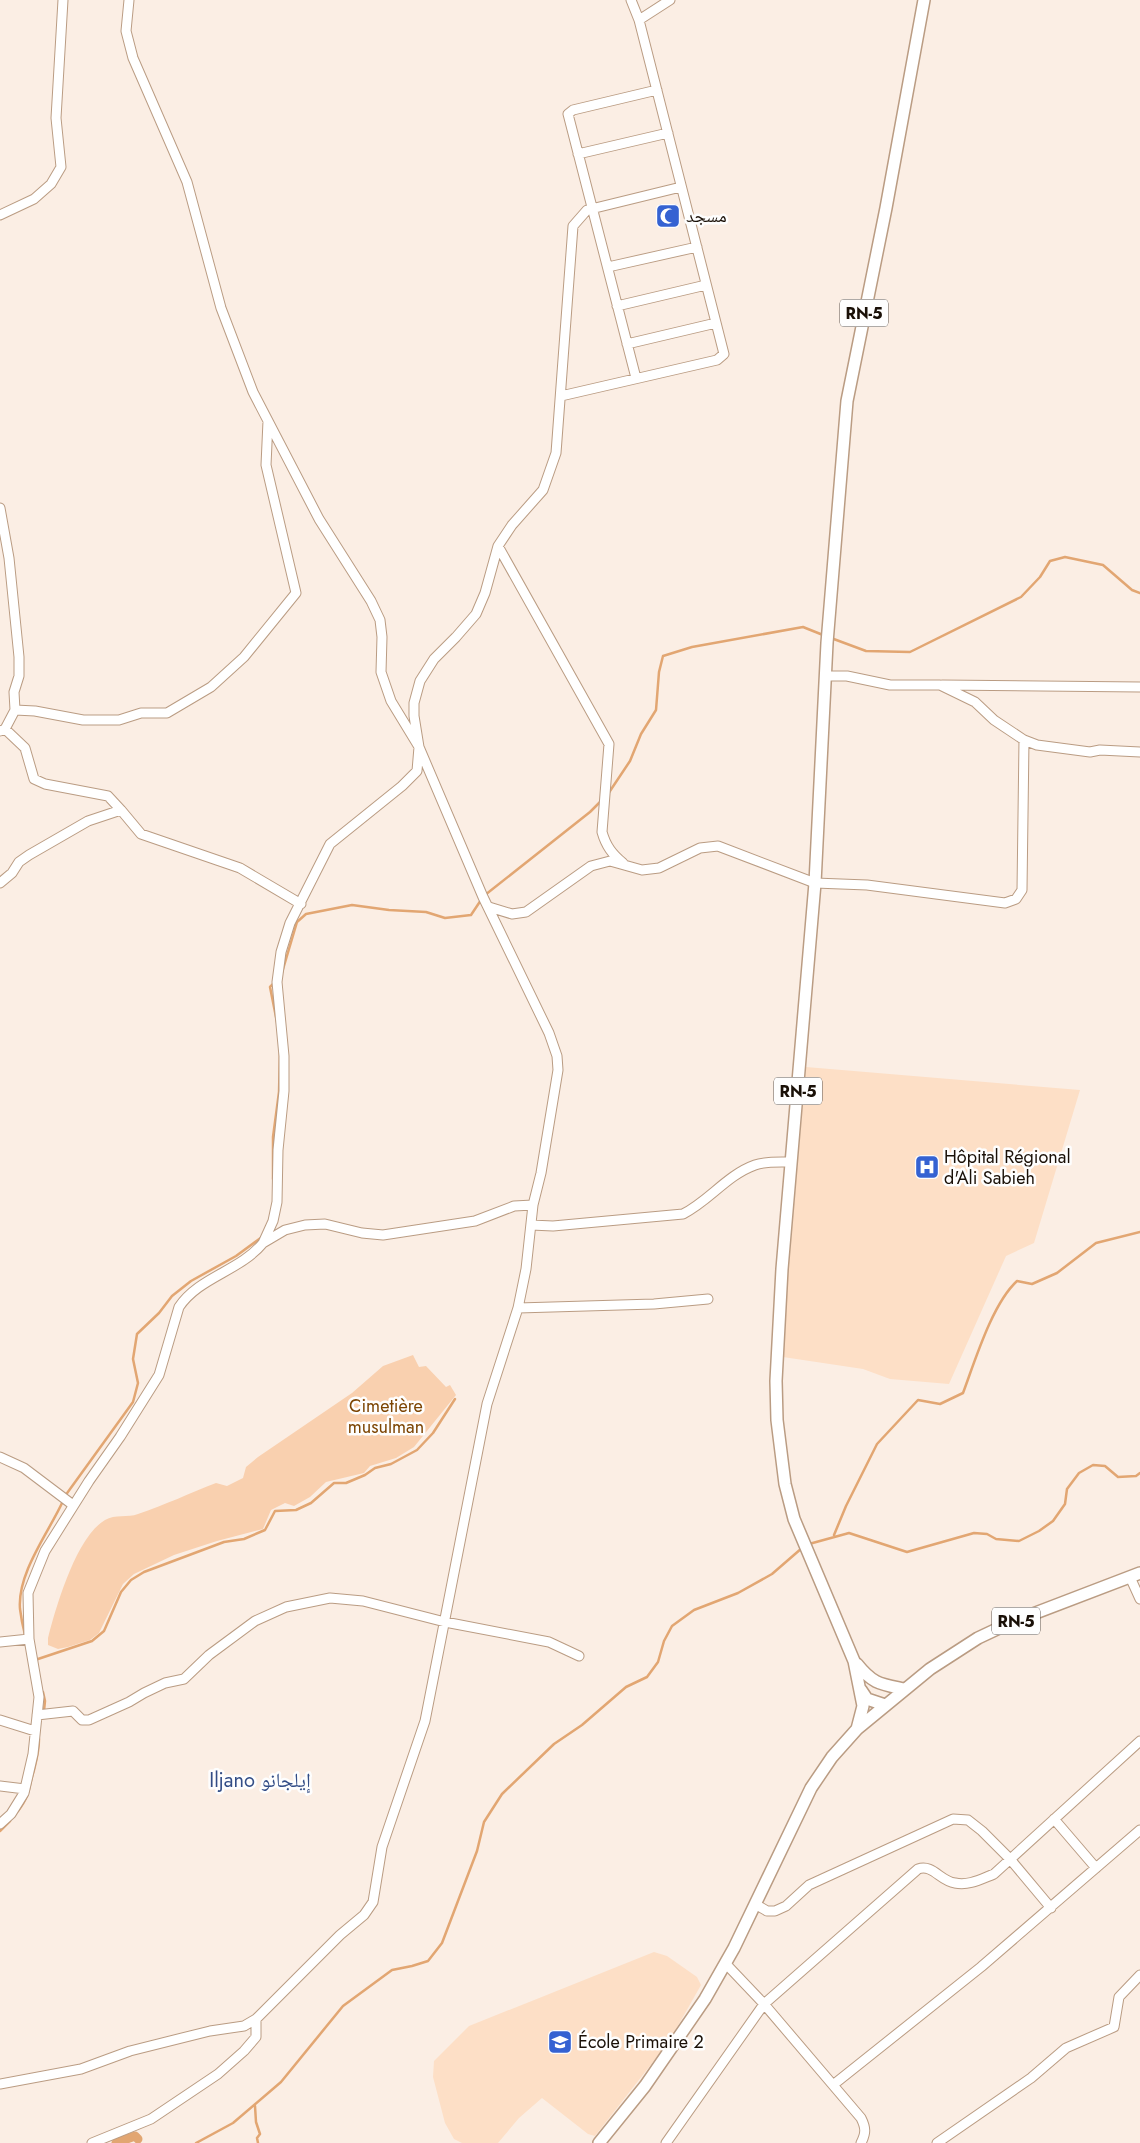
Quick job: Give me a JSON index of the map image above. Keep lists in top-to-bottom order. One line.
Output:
{"streets":{"main road":["RN-5"]},"districts":["Iljano إيلجانو"],"parks":["Cimetière musulman"],"places":{"mosque":["مسجد"],"hospital":["Hôpital Régional d'Ali Sabieh"],"school or university":["École Primaire 2"]}}
